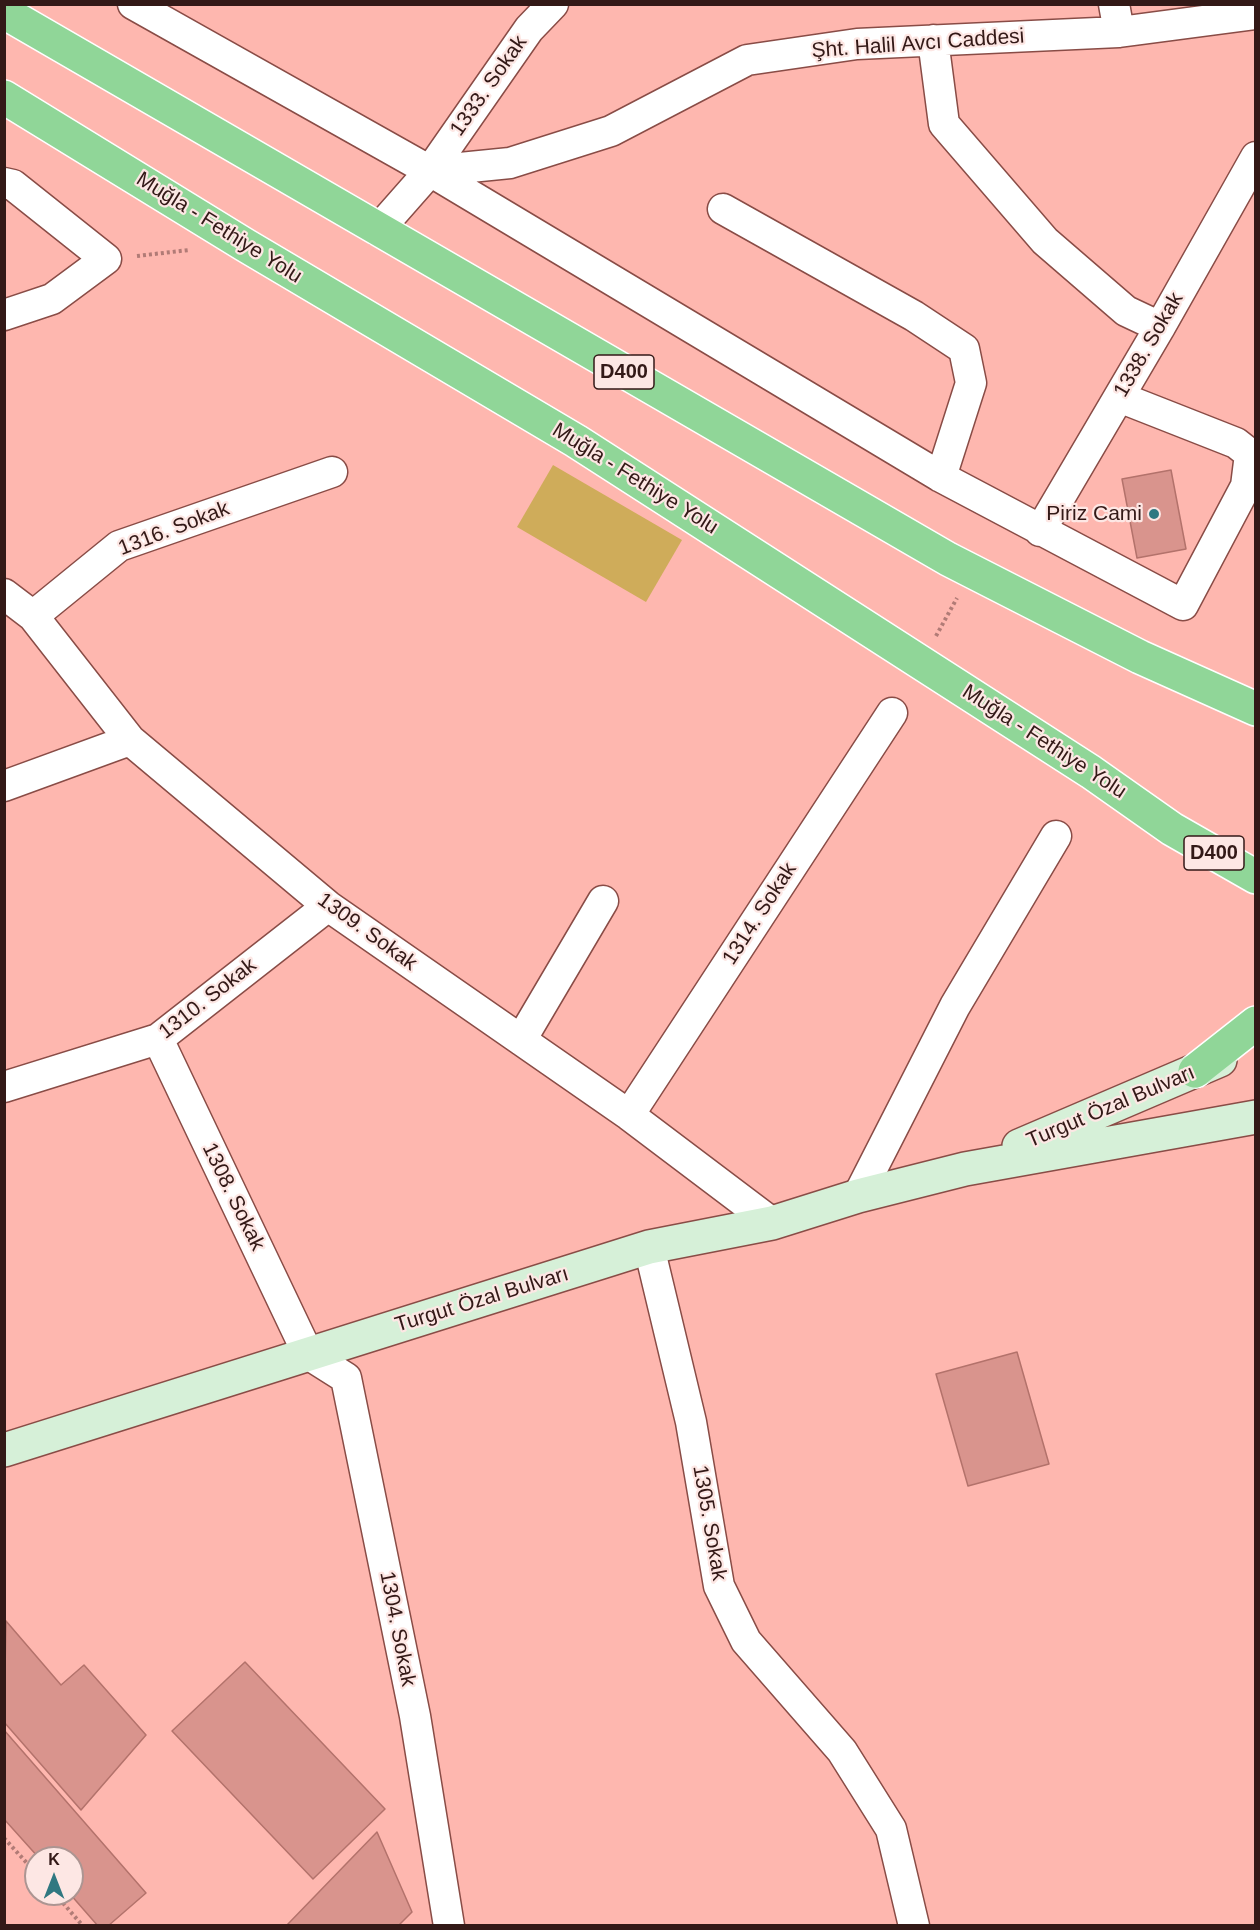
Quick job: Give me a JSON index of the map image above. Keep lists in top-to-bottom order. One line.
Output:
{"streets":{"highway":["Muğla - Fethiye Yolu","D400"],"main road":["Turgut Özal Bulvarı"],"street":["Şht. Halil Avcı Caddesi","1333. Sokak","1338. Sokak","1316. Sokak","1314. Sokak","1309. Sokak","1310. Sokak","1308. Sokak","1305. Sokak","1304. Sokak"]},"crossings":[["Şht. Halil Avcı Caddesi","1333. Sokak"],["1316. Sokak","1309. Sokak"],["1314. Sokak","1309. Sokak"],["1309. Sokak","1310. Sokak"],["1309. Sokak","Turgut Özal Bulvarı"],["1310. Sokak","1308. Sokak"],["Turgut Özal Bulvarı","1308. Sokak"],["Turgut Özal Bulvarı","1305. Sokak"],["Turgut Özal Bulvarı","1304. Sokak"],["1308. Sokak","1304. Sokak"]],"places":["Piriz Cami"],"north":"top"}
